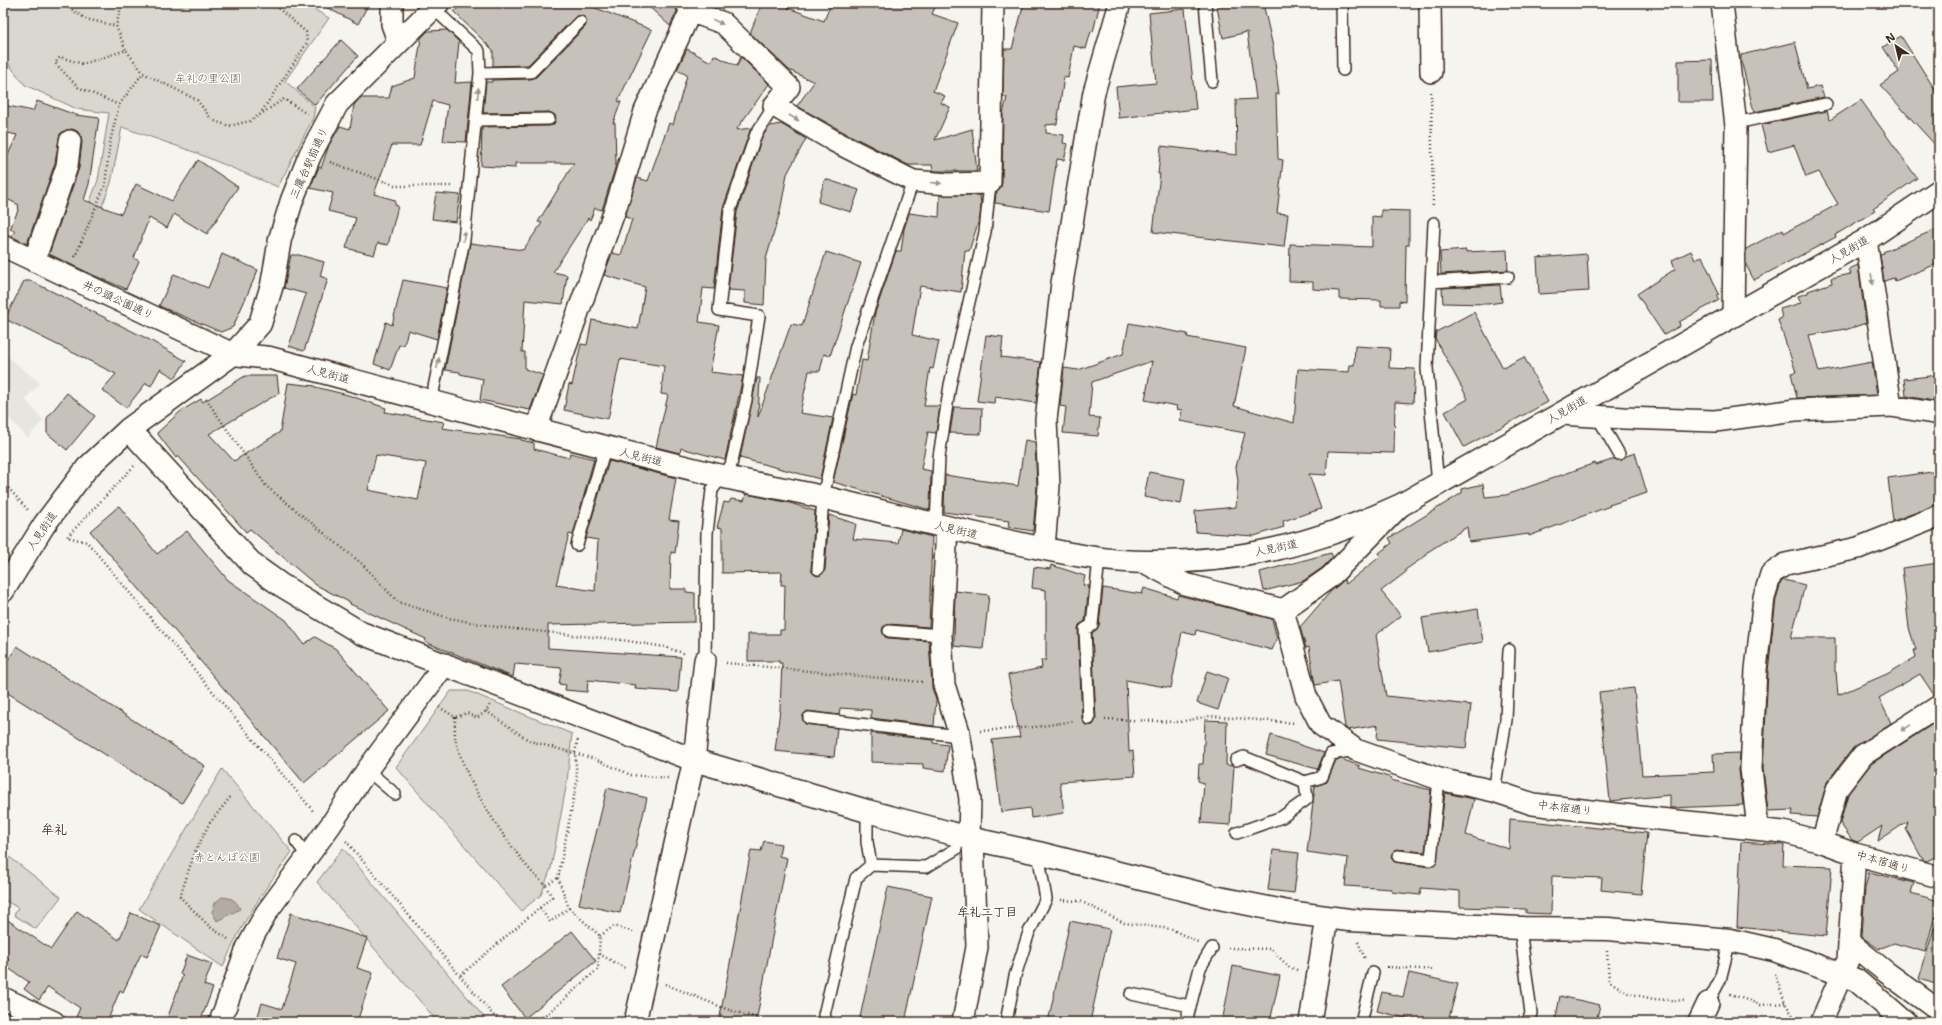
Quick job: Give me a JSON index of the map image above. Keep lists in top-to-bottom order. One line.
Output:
{"streets":{"street":["三鷹台駅前通り","人見街道","井の頭公園通り","中本宿通り"]},"crossings":[["三鷹台駅前通り","人見街道"],["三鷹台駅前通り","井の頭公園通り"],["人見街道","井の頭公園通り"]],"districts":["牟礼","牟礼二丁目"],"parks":["牟礼の里公園","赤とんぼ公園"],"north":"top left"}
